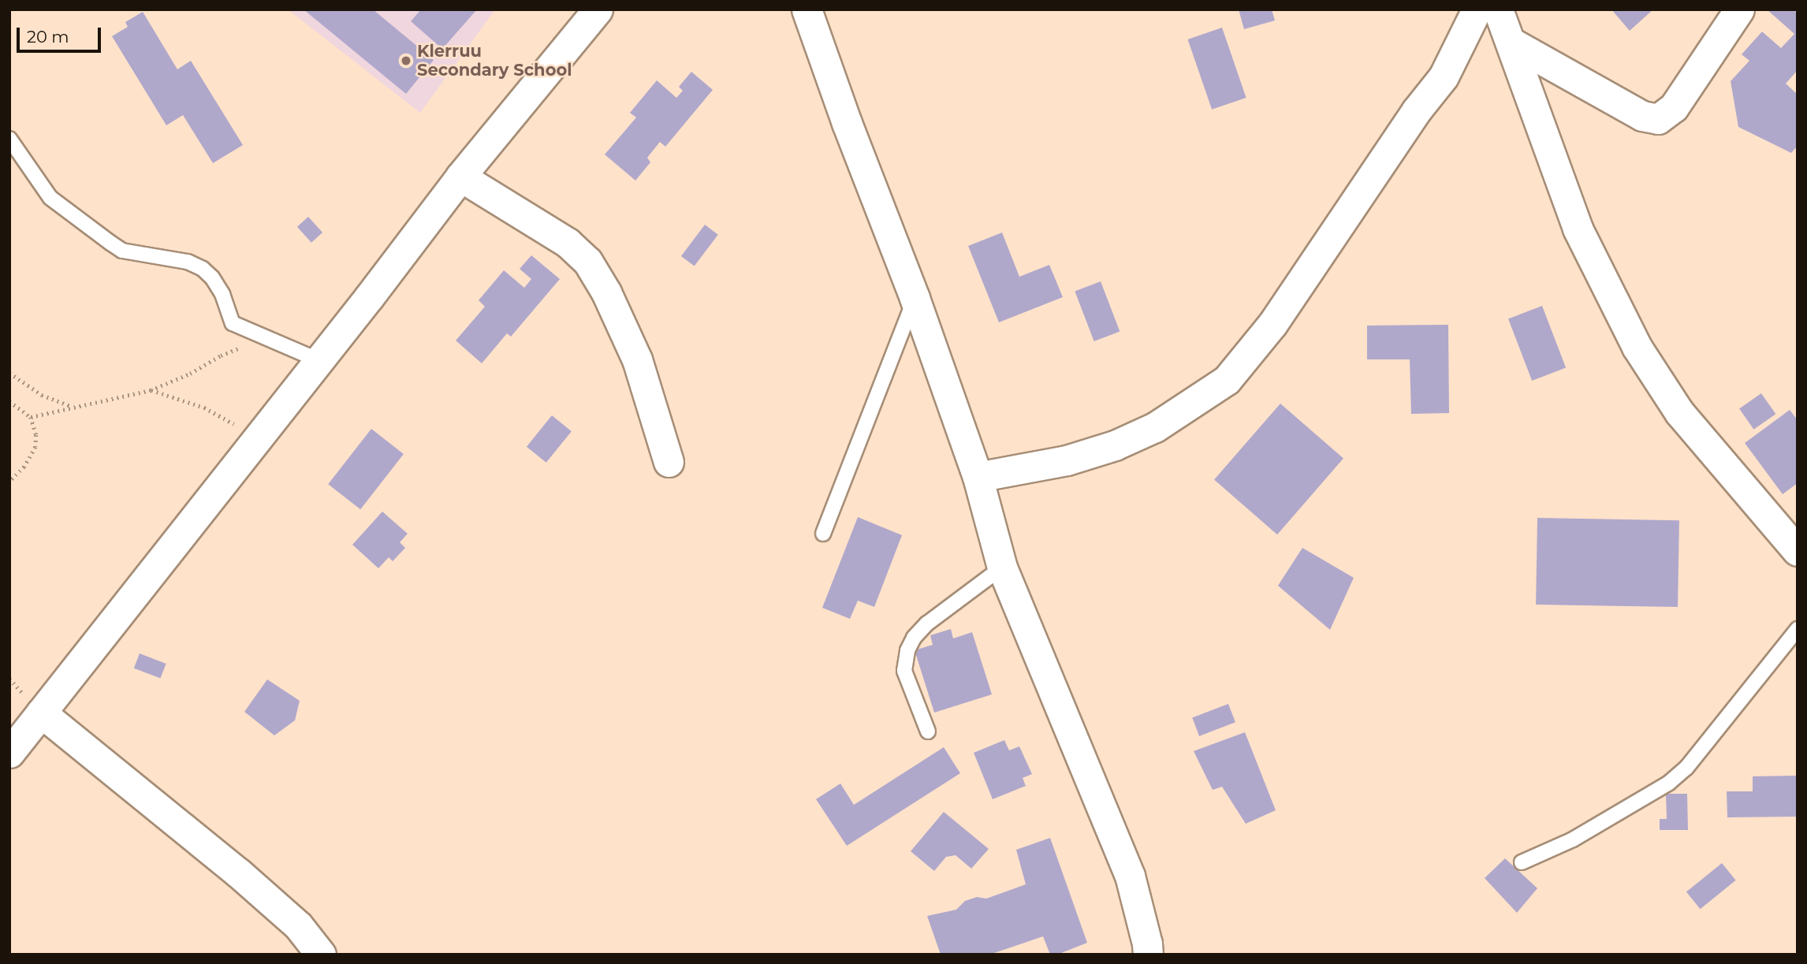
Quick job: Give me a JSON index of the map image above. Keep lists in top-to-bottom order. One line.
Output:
{"places":["Klerruu Secondary School"],"scale_bar":"20 m"}
